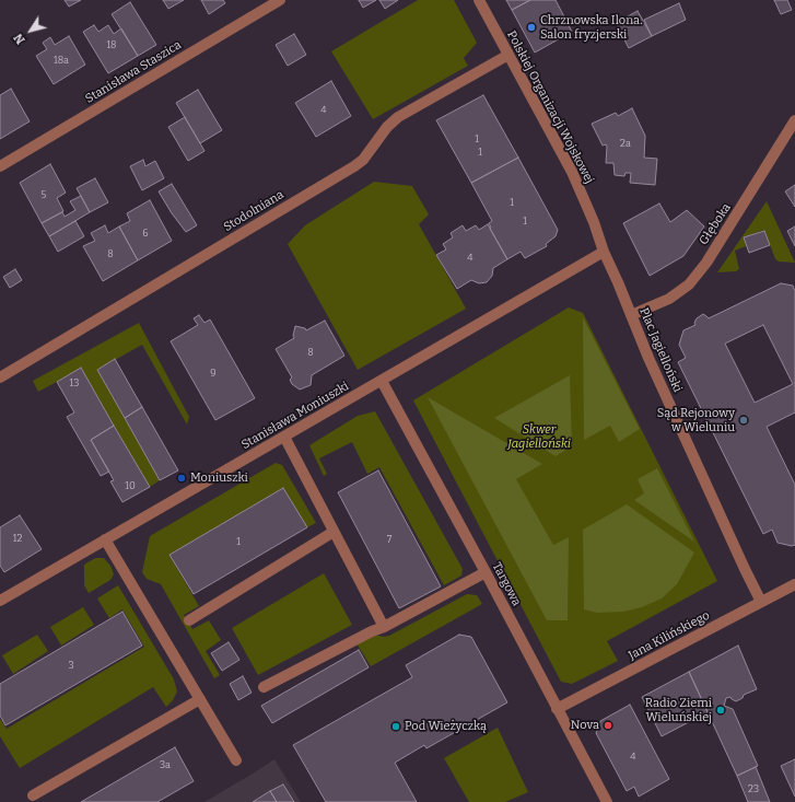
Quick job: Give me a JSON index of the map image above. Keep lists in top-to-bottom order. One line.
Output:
{"streets":{"street":["Stanisława Staszica","Polskiej Organizacji Wojskowej","Stodolniana","Głęboka","Plac Jagielloński","Stanisława Moniuszki","Targowa","Jana Kilińskiego"]},"crossings":[["Polskiej Organizacji Wojskowej","Stodolniana"],["Polskiej Organizacji Wojskowej","Plac Jagielloński"],["Polskiej Organizacji Wojskowej","Stanisława Moniuszki"],["Głęboka","Plac Jagielloński"],["Plac Jagielloński","Stanisława Moniuszki"],["Plac Jagielloński","Jana Kilińskiego"],["Stanisława Moniuszki","Targowa"],["Targowa","Jana Kilińskiego"]],"parks":["Skwer Jagielloński"],"places":["Chrznowska Ilona. Salon fryzjerski","Sąd Rejonowy w Wieluniu","Moniuszki","Radio Ziemi Wieluńskiej","Nova","Pod Wieżyczką"],"house_numbers":["18","18a","4","1","2a","1","5","1","1","6","8","4","8","9","13","10","12","7","1","3","4","3a","23"],"north":"bottom left"}
